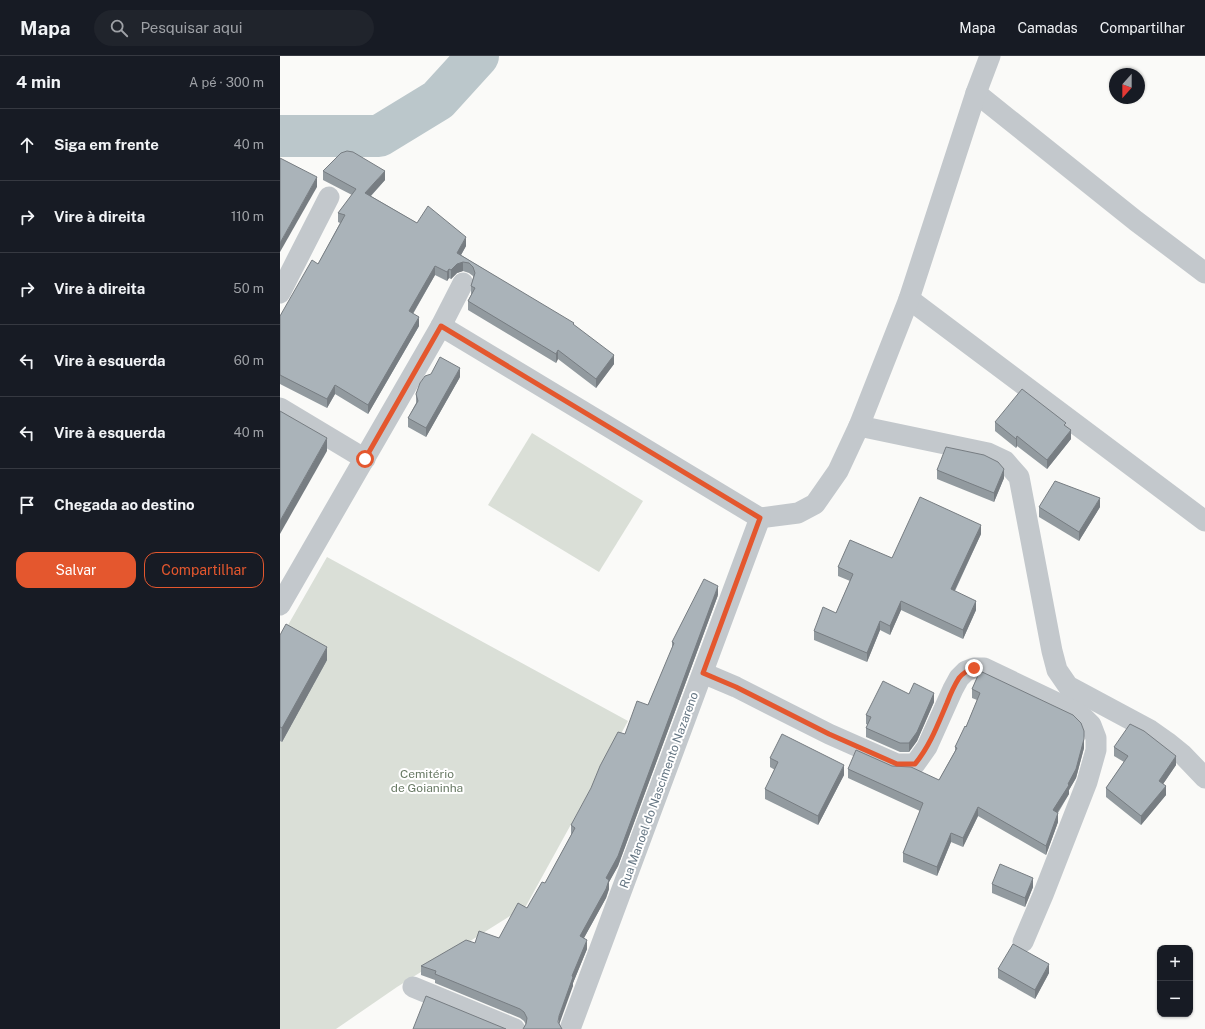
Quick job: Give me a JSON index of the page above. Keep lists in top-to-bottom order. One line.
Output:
{"streets":{"street":["Rua Manoel do Nascimento Nazareno"]},"parks":["Cemitério de Goianinha"],"north":"bottom","page":{"header":"Mapa","search":"Pesquisar aqui","nav":["Mapa","Camadas","Compartilhar"],"heading":["4 min","A pé · 300 m"],"list":[["Siga em frente","40 m"],["Vire à direita","110 m"],["Vire à direita","50 m"],["Vire à esquerda","60 m"],["Vire à esquerda","40 m"],"Chegada ao destino"],"buttons":["Salvar","Compartilhar"],"map_buttons":["+","−"]}}
